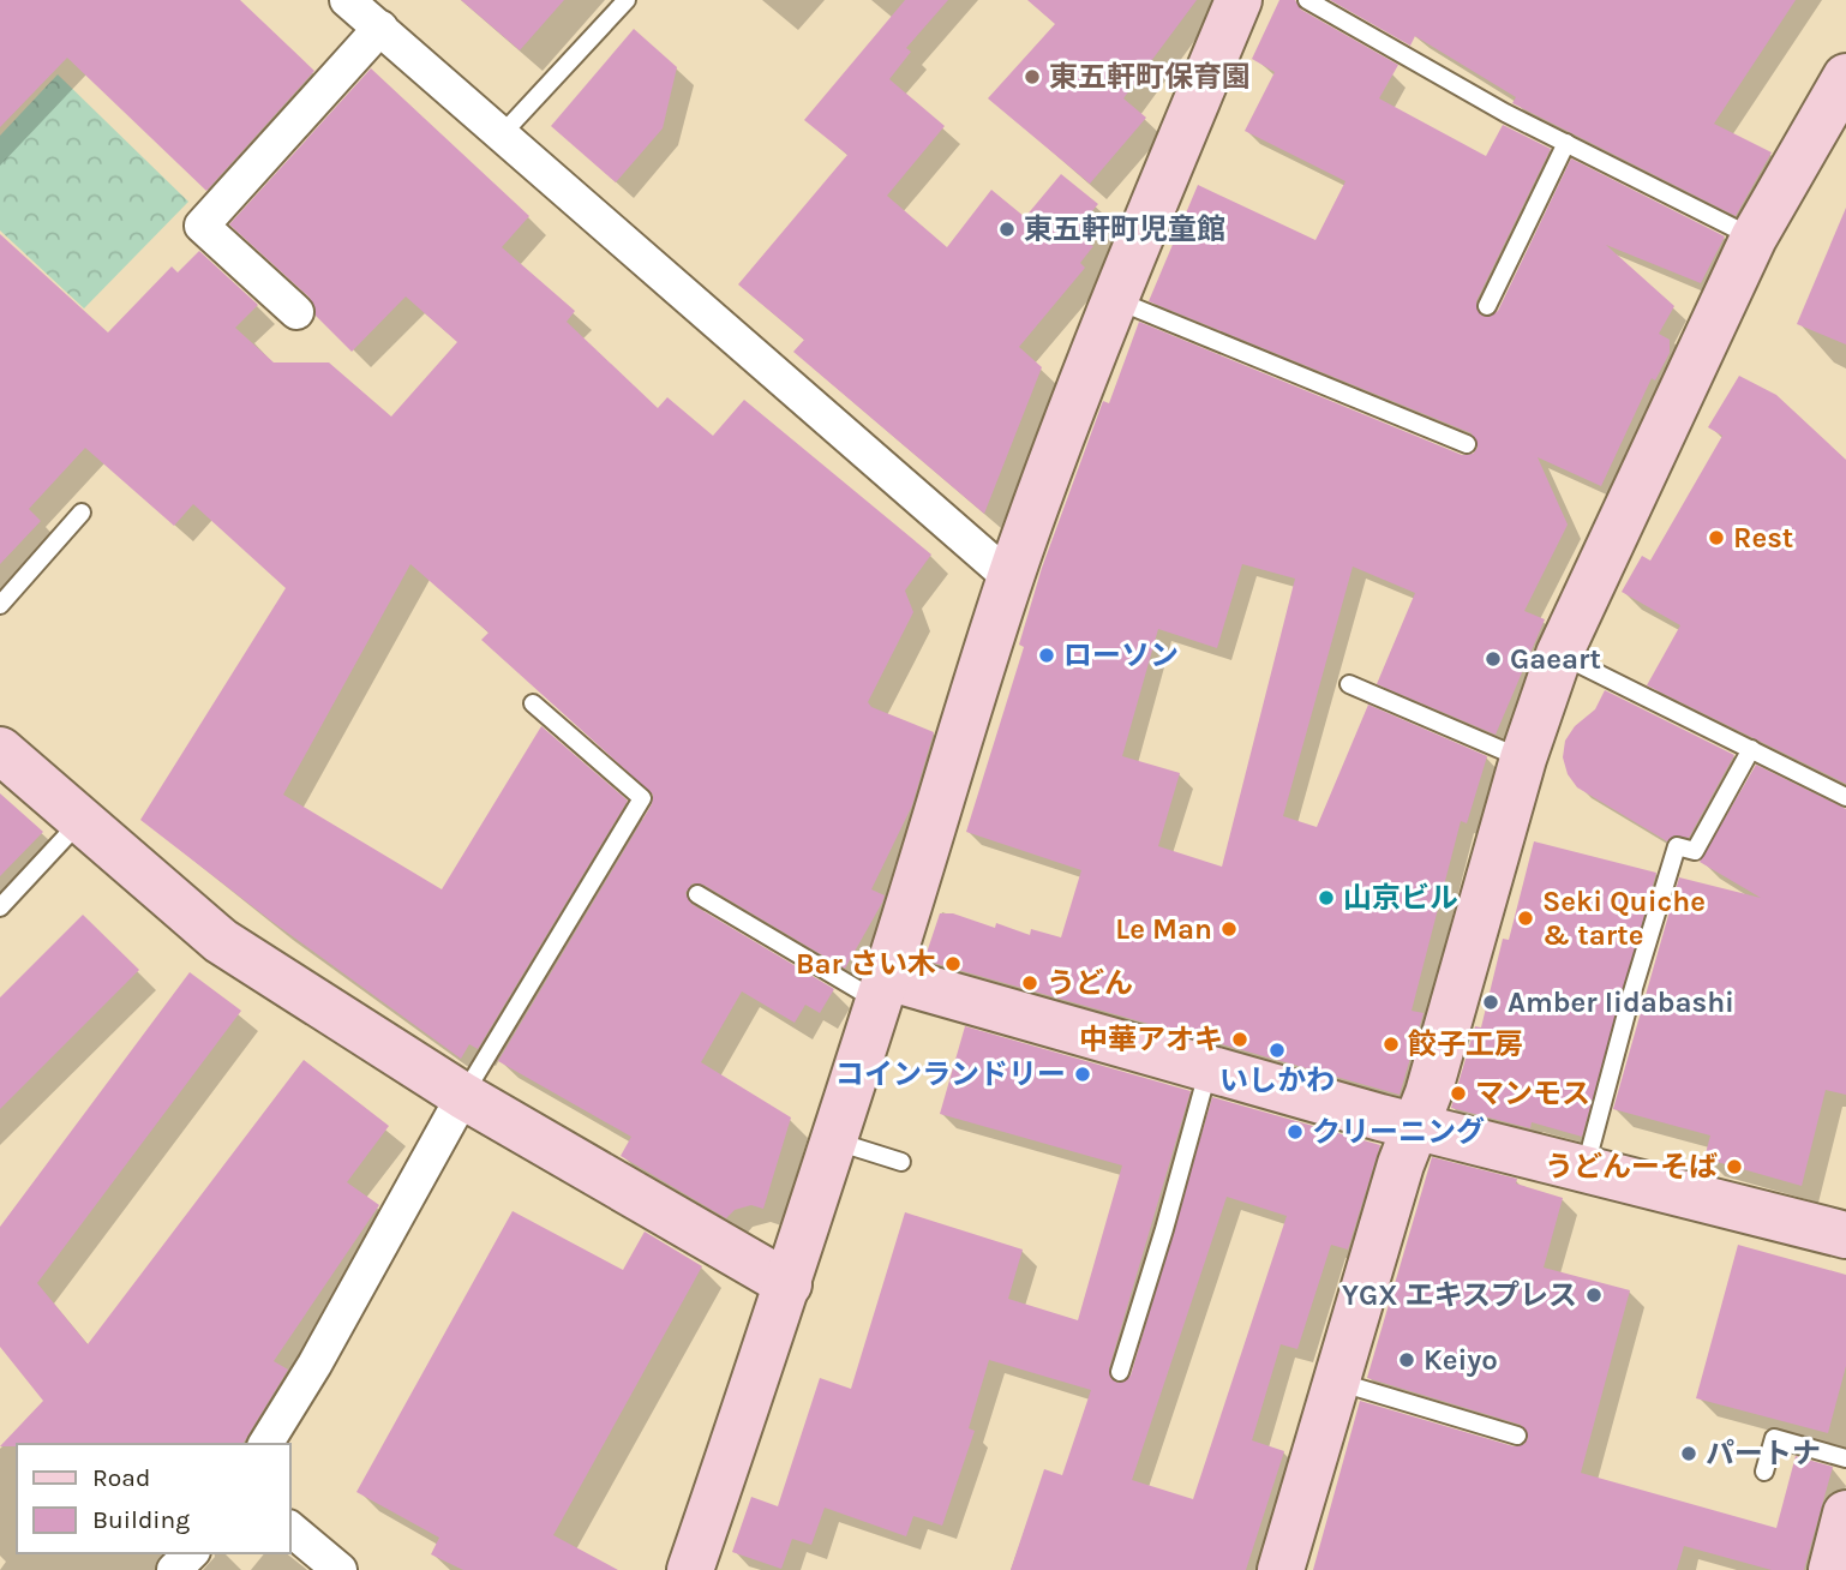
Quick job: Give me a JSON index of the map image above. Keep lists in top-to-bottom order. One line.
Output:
{"places":["東五軒町保育園","東五軒町児童館","Rest","ローソン","Gaeart","山京ビル","Seki Quiche & tarte","Le Man","Bar さい木","うどん","Amber Iidabashi","中華アオキ","餃子工房","いしかわ","コインランドリー","マンモス","クリーニング","うどんーそば","YGX エキスプレス","Keiyo","パートナ"],"legend":["Road","Building"]}
